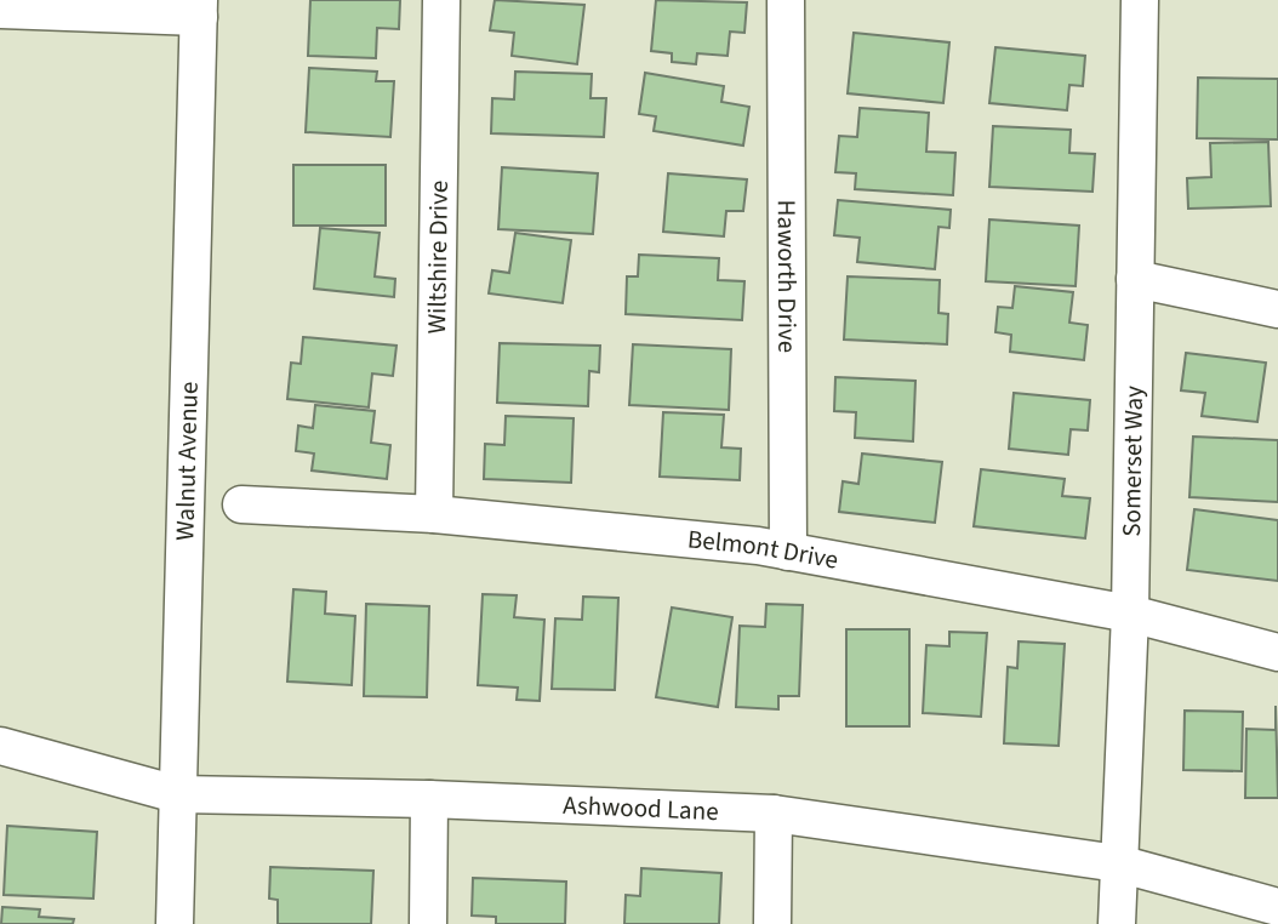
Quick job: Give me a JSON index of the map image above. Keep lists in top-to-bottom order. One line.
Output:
{"streets":{"street":["Wiltshire Drive","Haworth Drive","Walnut Avenue","Somerset Way","Belmont Drive","Ashwood Lane"]},"crossings":[["Wiltshire Drive","Belmont Drive"],["Haworth Drive","Belmont Drive"],["Walnut Avenue","Ashwood Lane"],["Somerset Way","Belmont Drive"],["Somerset Way","Ashwood Lane"]]}
